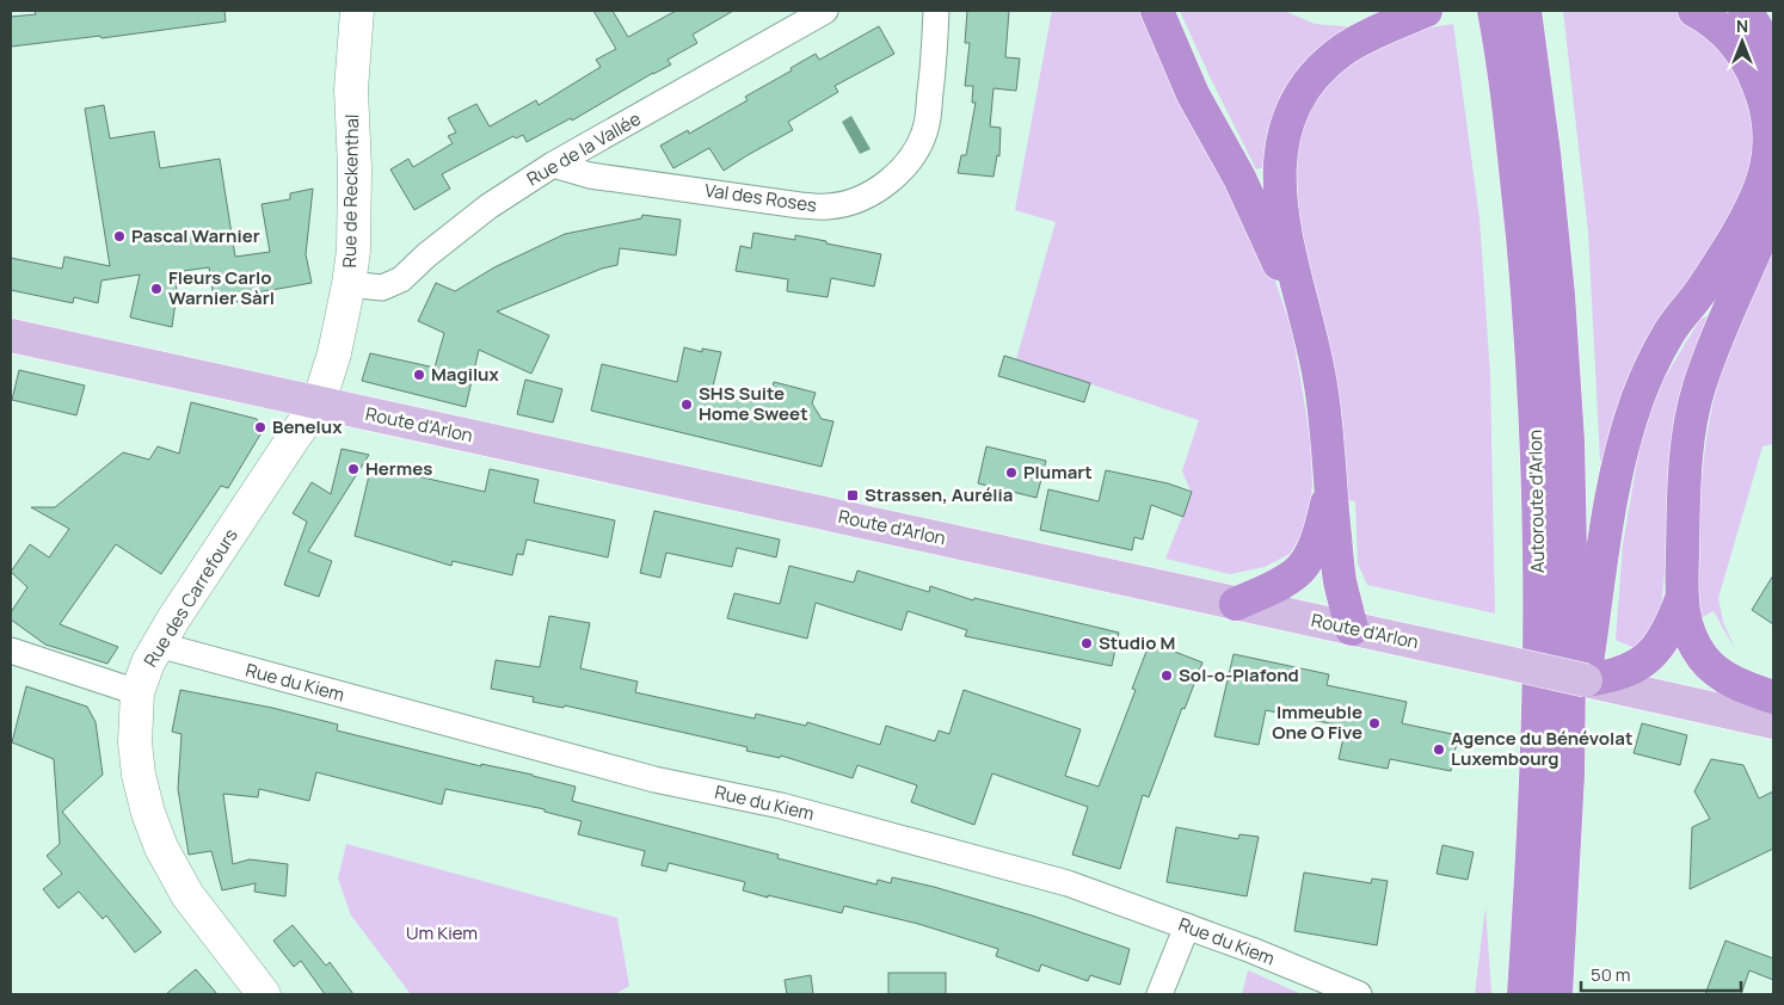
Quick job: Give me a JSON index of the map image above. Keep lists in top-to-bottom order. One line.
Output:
{"streets":{"highway":["Autoroute d'Arlon"],"main road":["Rue de Reckenthal","Route d'Arlon","Rue des Carrefours"],"street":["Rue de la Vallée","Val des Roses","Rue du Kiem"]},"crossings":[["Rue de la Vallée","Rue de Reckenthal"],["Rue de la Vallée","Val des Roses"],["Rue de Reckenthal","Route d'Arlon"],["Rue de Reckenthal","Rue des Carrefours"],["Route d'Arlon","Rue des Carrefours"],["Rue des Carrefours","Rue du Kiem"]],"parks":["Um Kiem"],"places":{"other":["Pascal Warnier","Fleurs Carlo Warnier Sàrl","Magilux","SHS Suite Home Sweet","Benelux","Hermes","Plumart","Studio M","Sol-o-Plafond","Immeuble One O Five","Agence du Bénévolat Luxembourg"],"transit":["Strassen, Aurélia"]},"scale_bar":"50 m","north":"top"}
